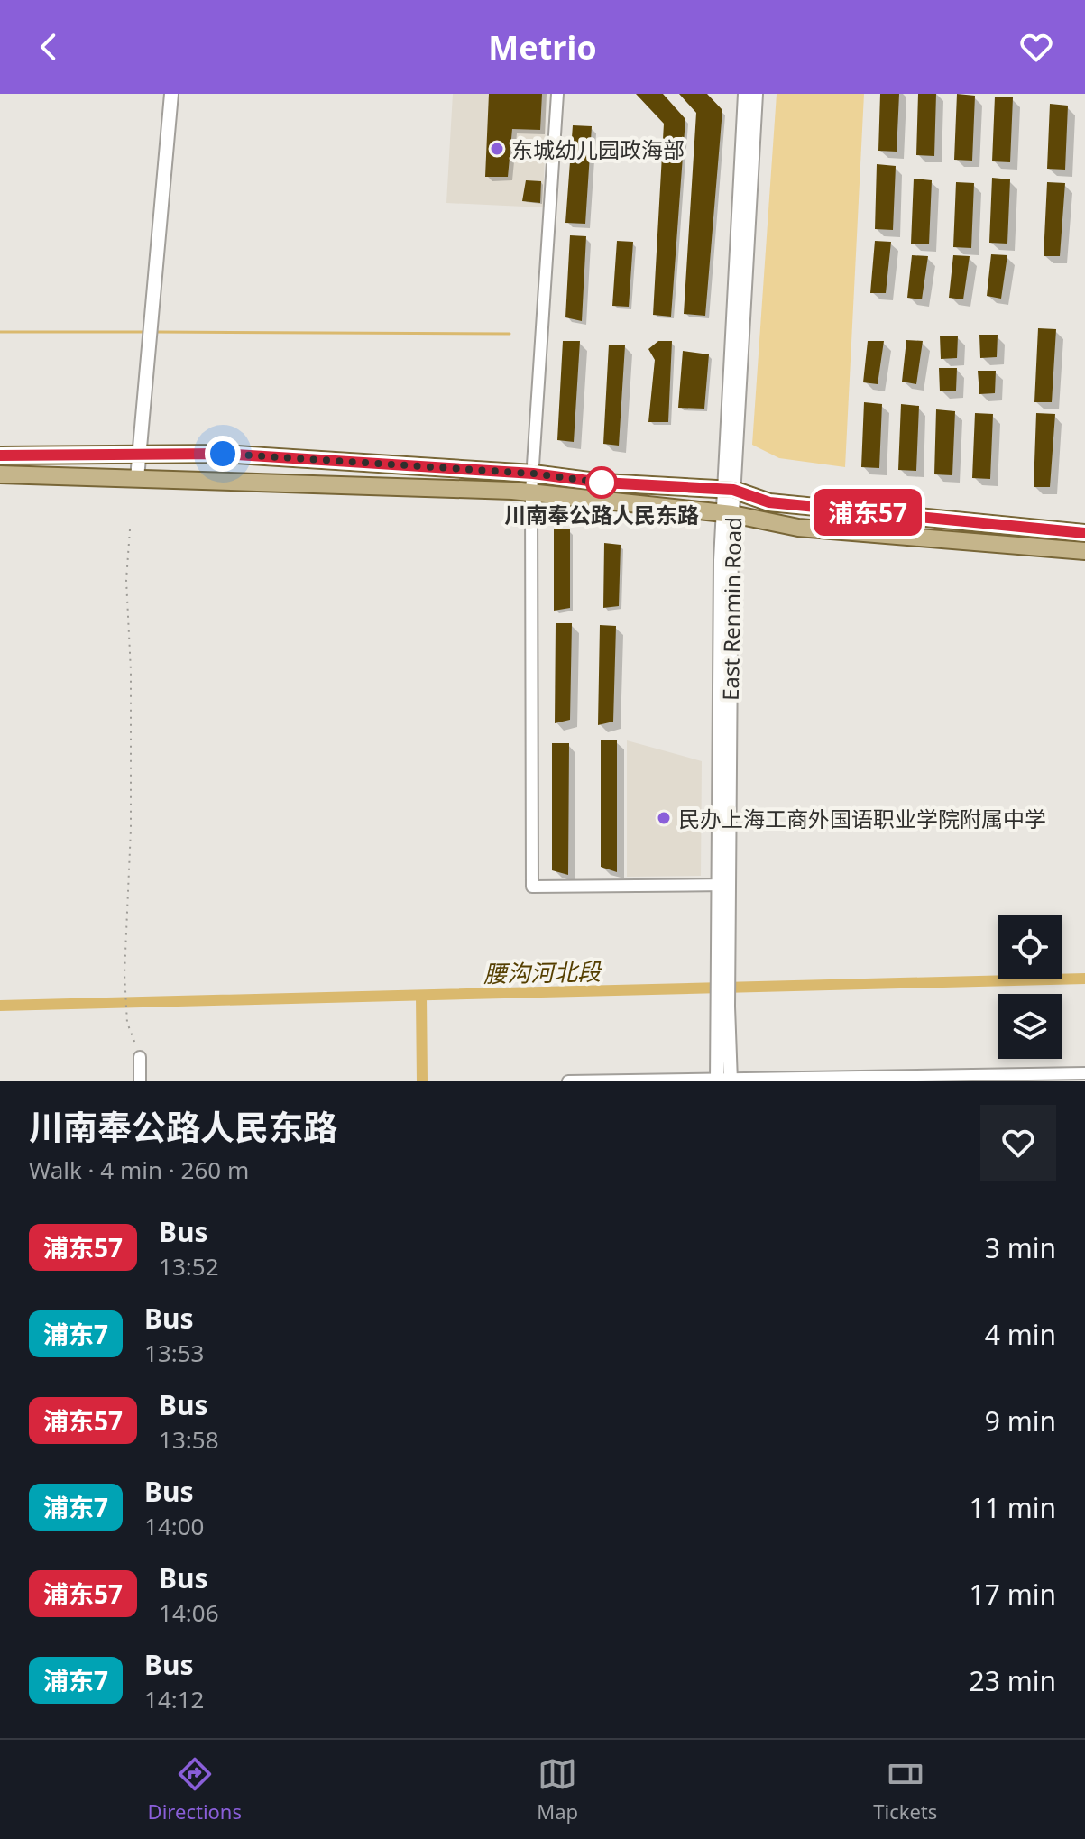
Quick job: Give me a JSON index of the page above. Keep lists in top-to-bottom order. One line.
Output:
{"streets":{"street":["East Renmin Road"]},"water":["腰沟河北段"],"places":["东城幼儿园政海部","川南奉公路人民东路","民办上海工商外国语职业学院附属中学"],"lines":["bus line 浦东57"],"page":{"header":"Metrio","on_map":"浦东57","heading":["川南奉公路人民东路","Walk · 4 min · 260 m"],"list":[{"mark":"浦东57","name":"Bus","note":"13:52","value":"3 min"},{"mark":"浦东7","name":"Bus","note":"13:53","value":"4 min"},{"mark":"浦东57","name":"Bus","note":"13:58","value":"9 min"},{"mark":"浦东7","name":"Bus","note":"14:00","value":"11 min"},{"mark":"浦东57","name":"Bus","note":"14:06","value":"17 min"},{"mark":"浦东7","name":"Bus","note":"14:12","value":"23 min"}],"tabs":["Directions","Map","Tickets"]}}
